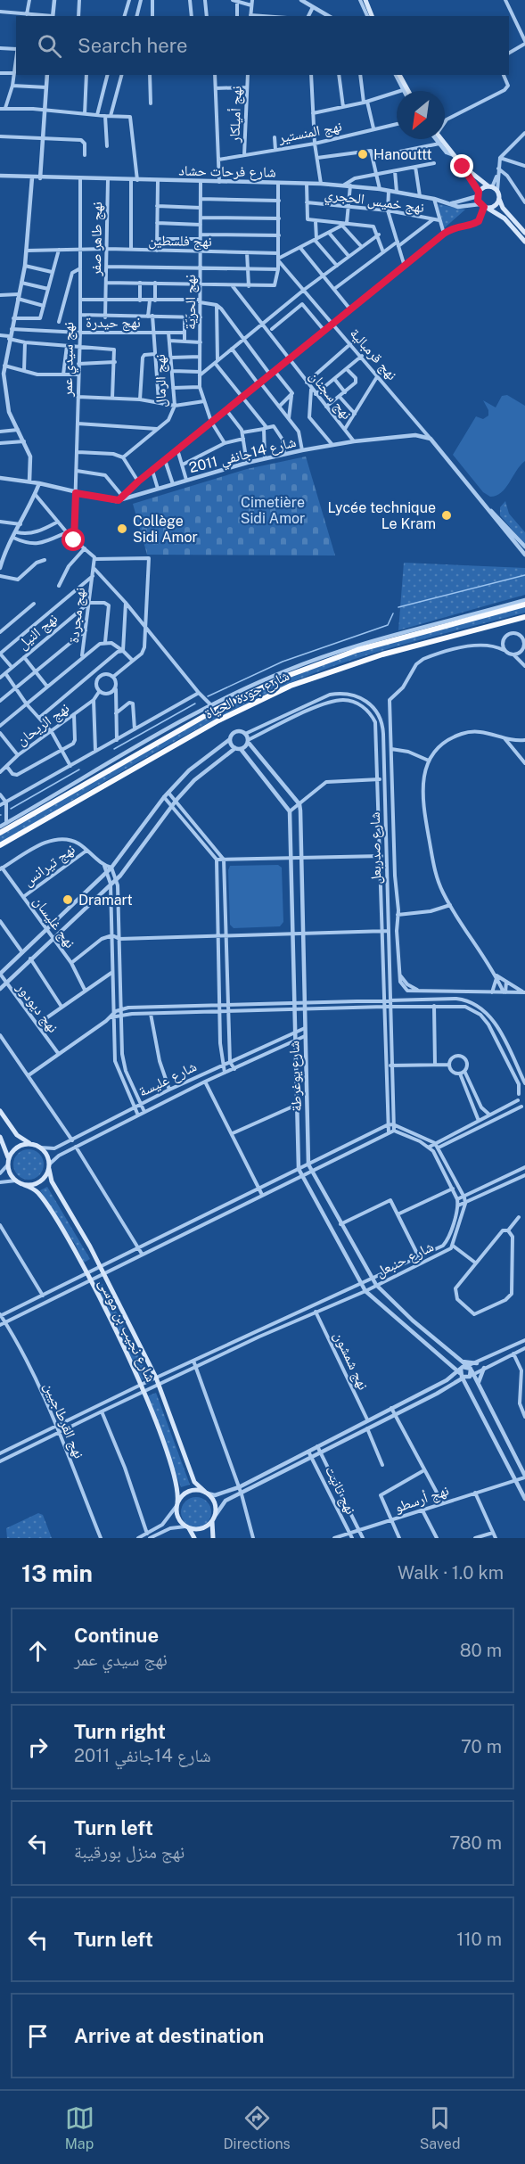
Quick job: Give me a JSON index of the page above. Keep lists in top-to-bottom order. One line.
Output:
{"streets":{"highway":["شارع جودة الحياة"],"main road":["شارع نجيب بن موسى"],"street":["نهج أميلكار","نهج المنستير","شارع فرحات حشاد","نهج خميس الحجري","نهج طاهر صفر","نهج فلسطين","نهج الحرّيّة","نهج حيدرة","نهج قرمبالية","نهج سيدي عمر","نهج الرمال","نهج سجنان","شارع 14جانفي 2011","نهج مجردة","نهج النيل","نهج الريحان","شارع صدربعل","نهج تيرانس","نهج غليسان","نهج ديودور","شارع يوغرطة","شارع عليسة","شارع حنبعل","نهج شمشون","نهج القرطاجيين","نهج تانيت","نهج أرسطو"]},"crossings":[["نهج أميلكار","نهج المنستير"],["شارع فرحات حشاد","نهج طاهر صفر"],["شارع فرحات حشاد","نهج الحرّيّة"],["شارع فرحات حشاد","نهج سيدي عمر"],["نهج طاهر صفر","نهج فلسطين"],["نهج فلسطين","نهج الحرّيّة"],["نهج فلسطين","نهج سيدي عمر"],["نهج حيدرة","نهج سيدي عمر"],["نهج حيدرة","نهج الرمال"],["نهج قرمبالية","شارع 14جانفي 2011"],["نهج سيدي عمر","شارع 14جانفي 2011"],["نهج سجنان","شارع 14جانفي 2011"],["نهج مجردة","نهج النيل"],["شارع صدربعل","شارع حنبعل"],["نهج تيرانس","نهج غليسان"],["شارع يوغرطة","شارع عليسة"],["شارع يوغرطة","شارع حنبعل"],["شارع يوغرطة","نهج أرسطو"],["شارع عليسة","شارع نجيب بن موسى"],["شارع حنبعل","شارع نجيب بن موسى"],["شارع حنبعل","نهج شمشون"],["شارع حنبعل","نهج القرطاجيين"],["نهج تانيت","نهج أرسطو"]],"parks":["Cimetière Sidi Amor"],"places":["Hanouttt","Lycée technique Le Kram","Collège Sidi Amor","Dramart"],"north":"bottom left","page":{"search":"Search here","heading":["13 min","Walk · 1.0 km"],"list":[["Continue","نهج سيدي عمر","80 m"],["Turn right","شارع 14جانفي 2011","70 m"],["Turn left","نهج منزل بورقيبة","780 m"],["Turn left","110 m"],"Arrive at destination"],"nav":["Map","Directions","Saved"]}}
